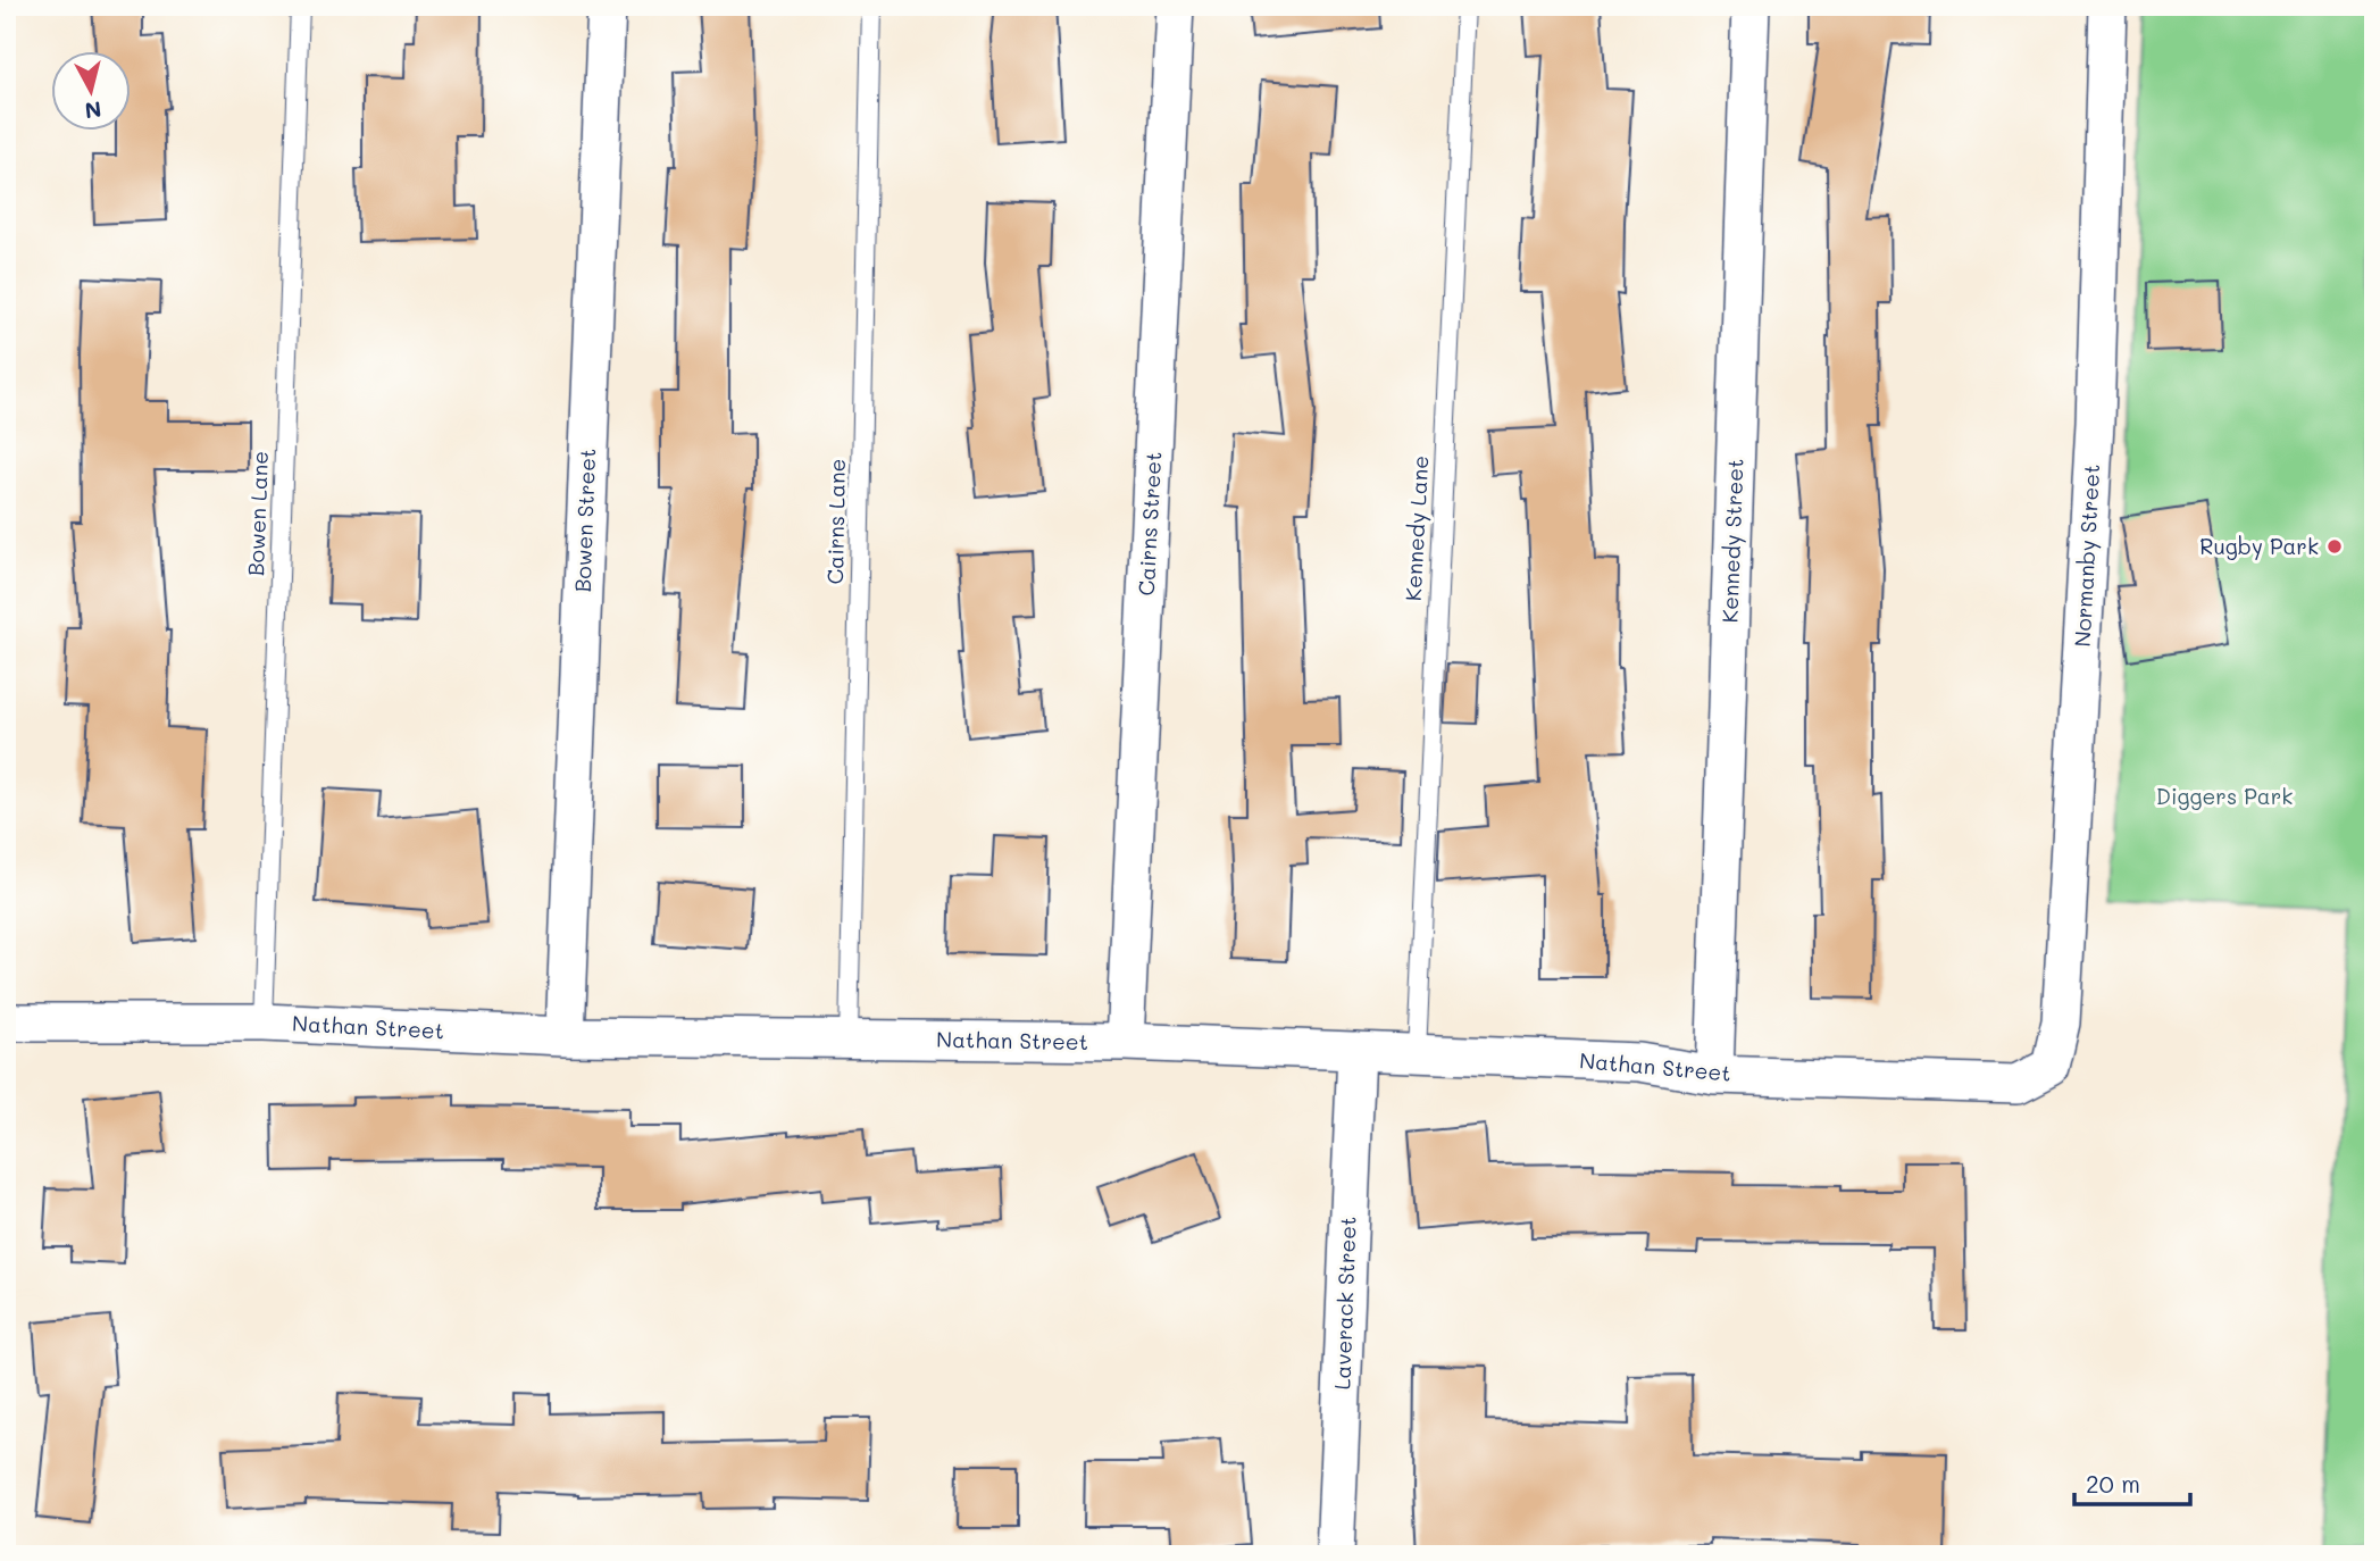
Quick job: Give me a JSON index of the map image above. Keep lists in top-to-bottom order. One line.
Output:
{"streets":{"street":["Bowen Street","Cairns Street","Kennedy Street","Normanby Street","Nathan Street","Laverack Street"],"lane":["Bowen Lane","Cairns Lane","Kennedy Lane"]},"crossings":[["Bowen Lane","Nathan Street"],["Bowen Street","Nathan Street"],["Cairns Lane","Nathan Street"],["Cairns Street","Nathan Street"],["Kennedy Lane","Nathan Street"],["Kennedy Street","Nathan Street"],["Normanby Street","Nathan Street"],["Nathan Street","Laverack Street"]],"parks":["Diggers Park"],"places":["Rugby Park"],"scale_bar":"20 m","north":"bottom"}
